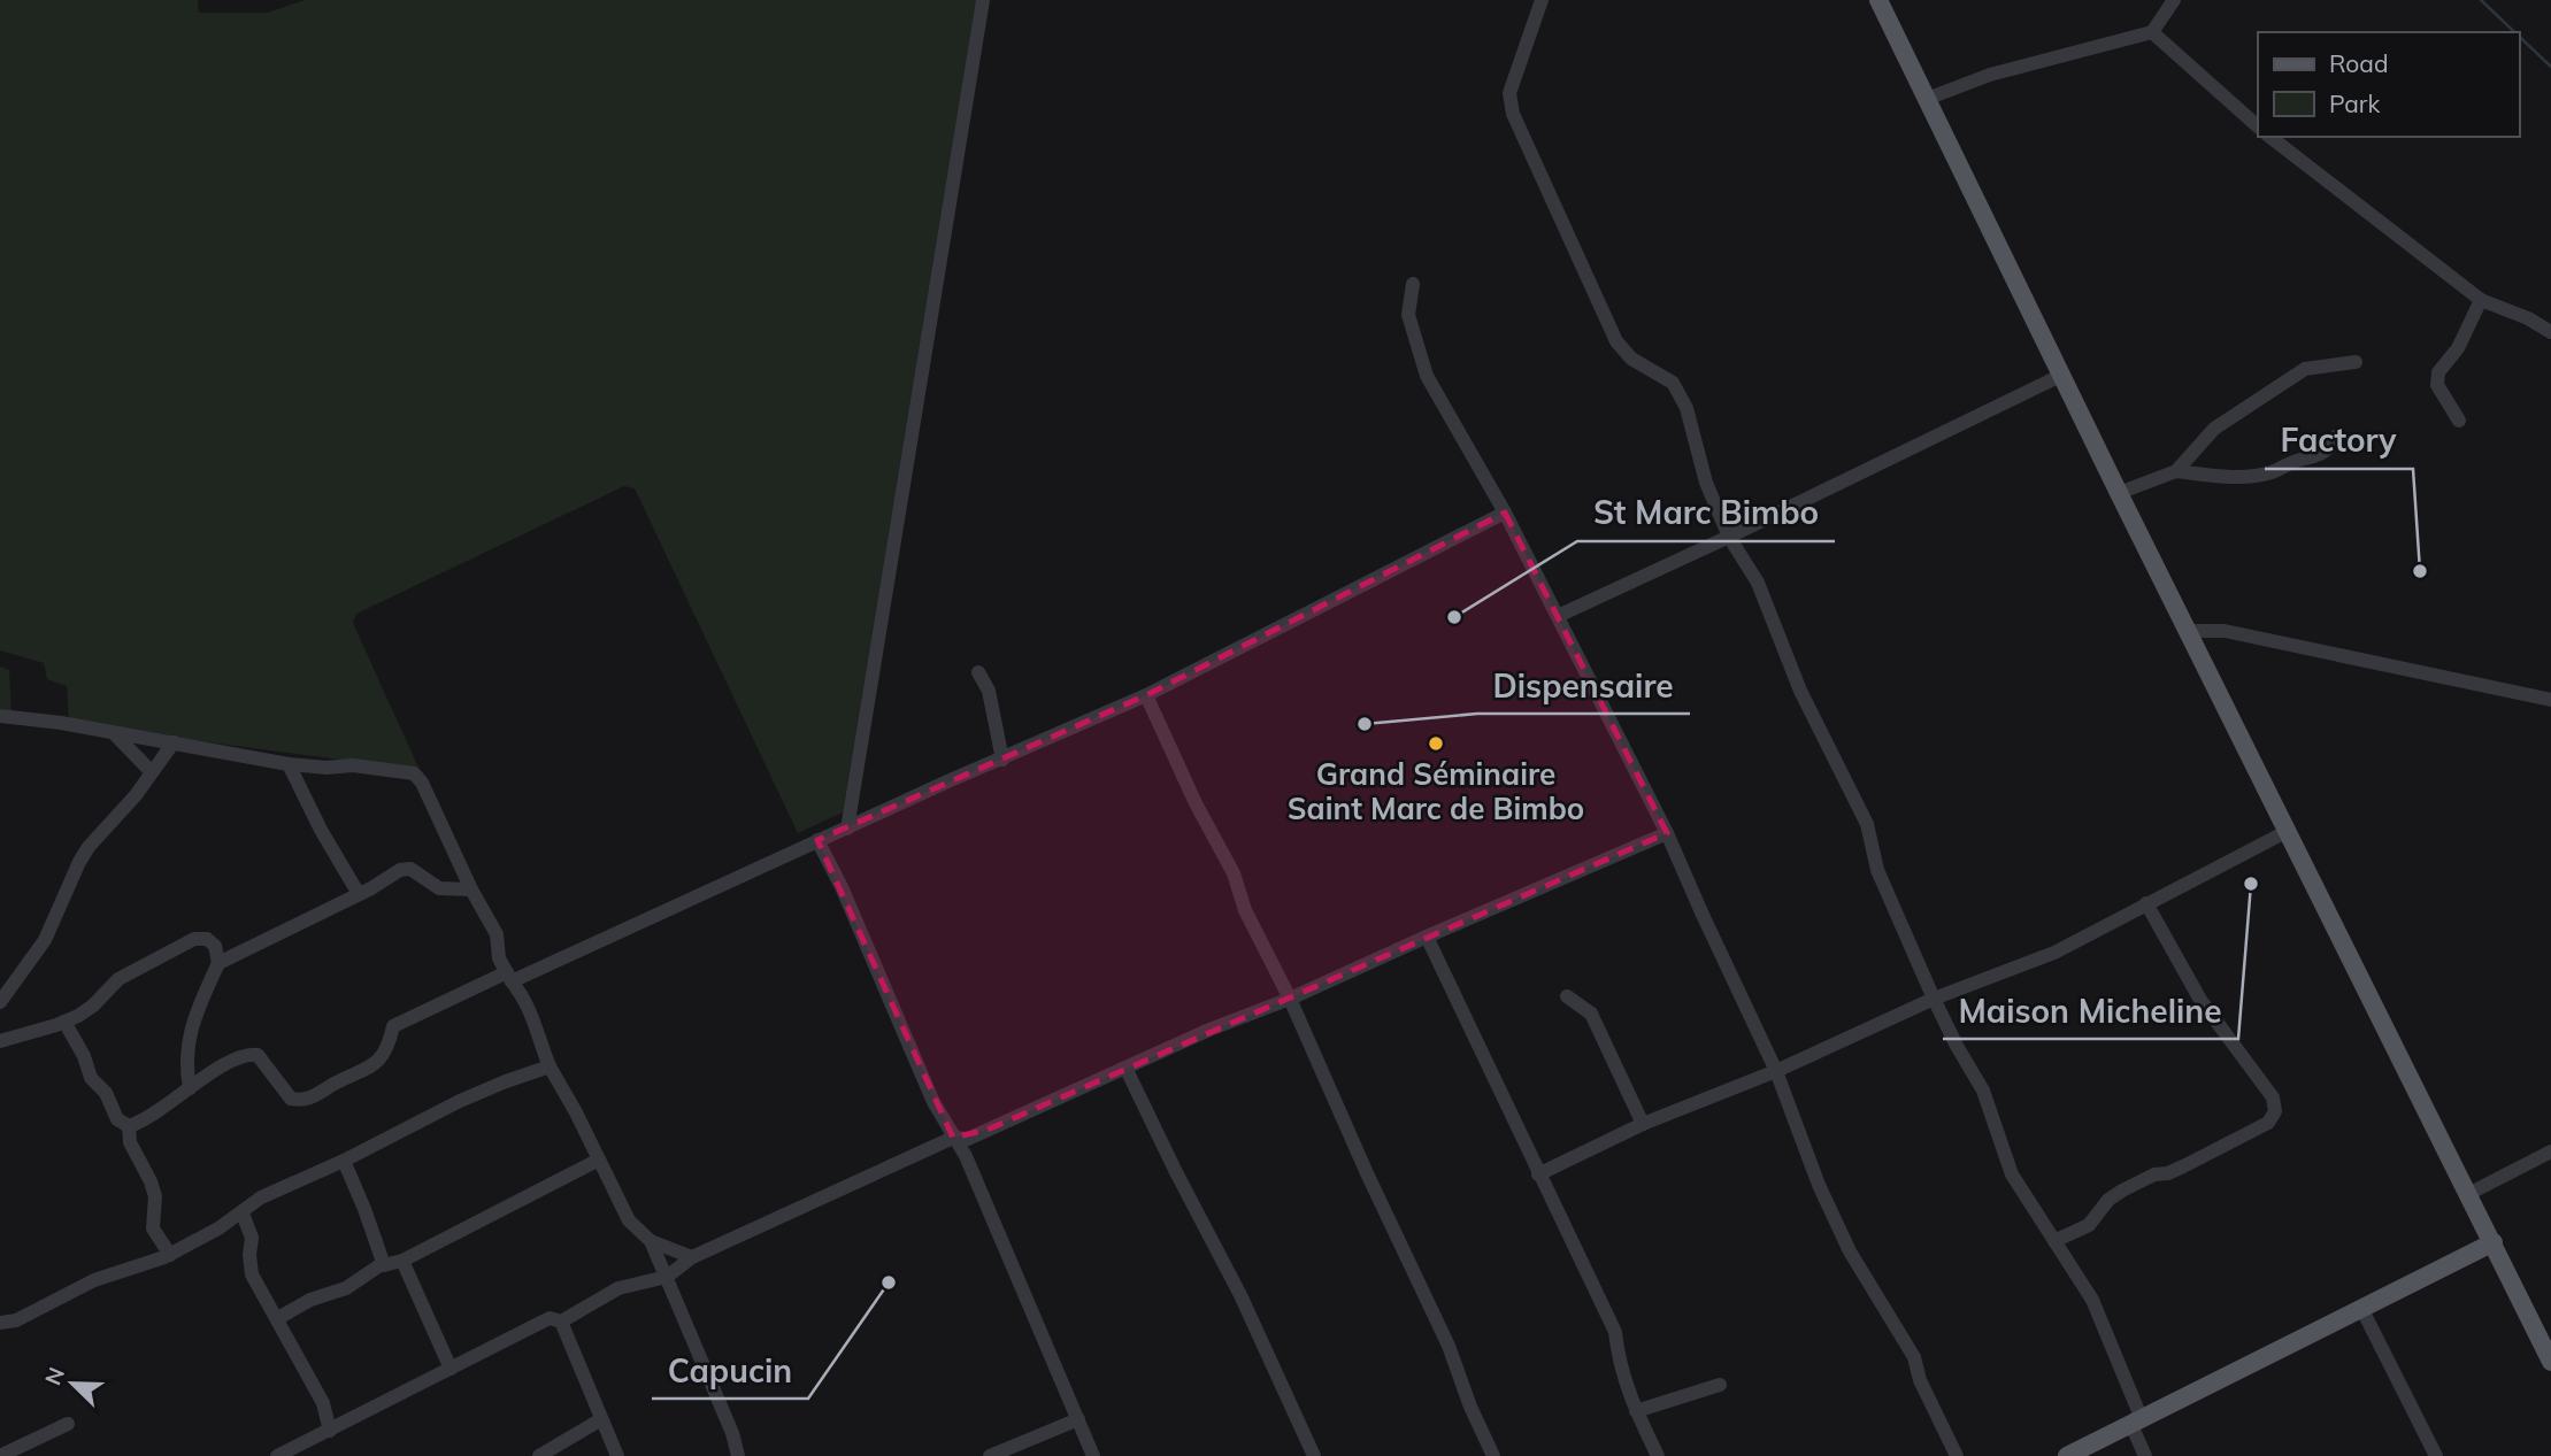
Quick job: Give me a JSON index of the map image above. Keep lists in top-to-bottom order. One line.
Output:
{"places":["Factory","St Marc Bimbo","Dispensaire","Grand Séminaire Saint Marc de Bimbo","Maison Micheline","Capucin"],"legend":["Road","Park"],"north":"top left"}
